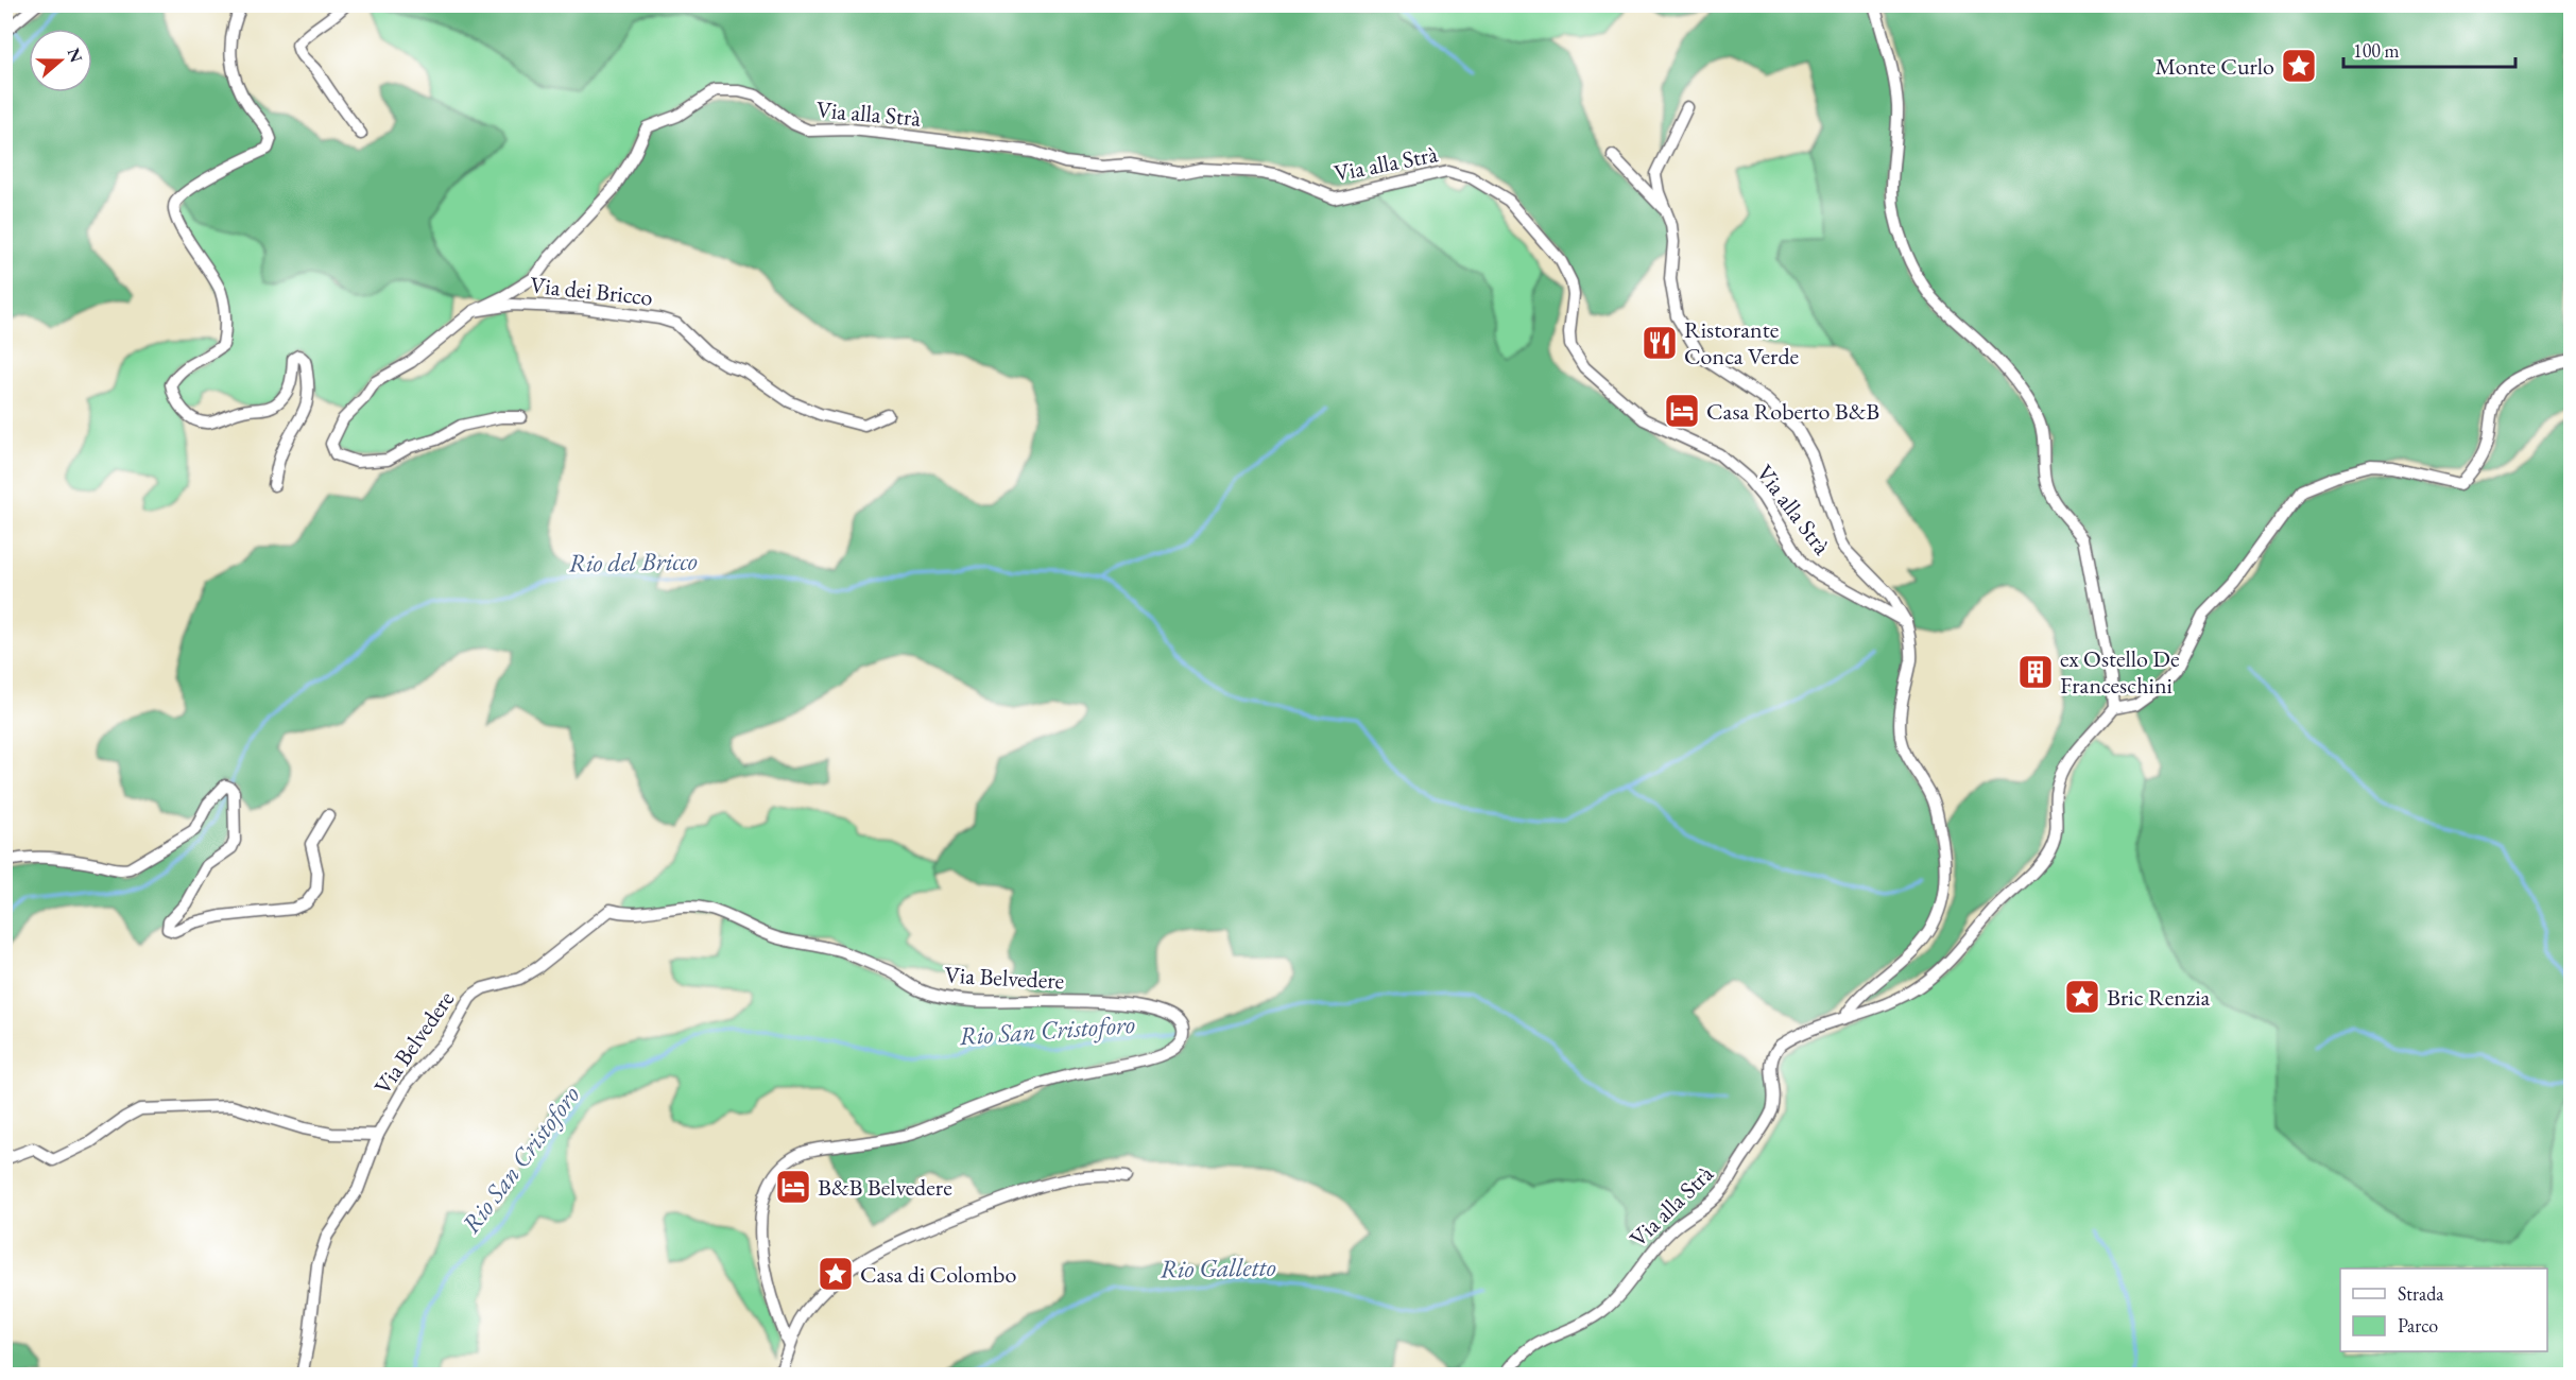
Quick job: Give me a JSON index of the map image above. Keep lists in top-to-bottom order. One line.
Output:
{"streets":{"street":["Via alla Strà","Via dei Bricco","Via Belvedere"]},"crossings":[["Via alla Strà","Via dei Bricco"]],"water":["Rio del Bricco","Rio San Cristoforo","Rio Galletto"],"places":{"place":["Monte Curlo","Bric Renzia","Casa di Colombo"],"restaurant":["Ristorante Conca Verde"],"hotel":["Casa Roberto B&B","B&B Belvedere"],"building":["ex Ostello De Franceschini"]},"legend":["Strada","Parco"],"scale_bar":"100 m","north":"right"}
